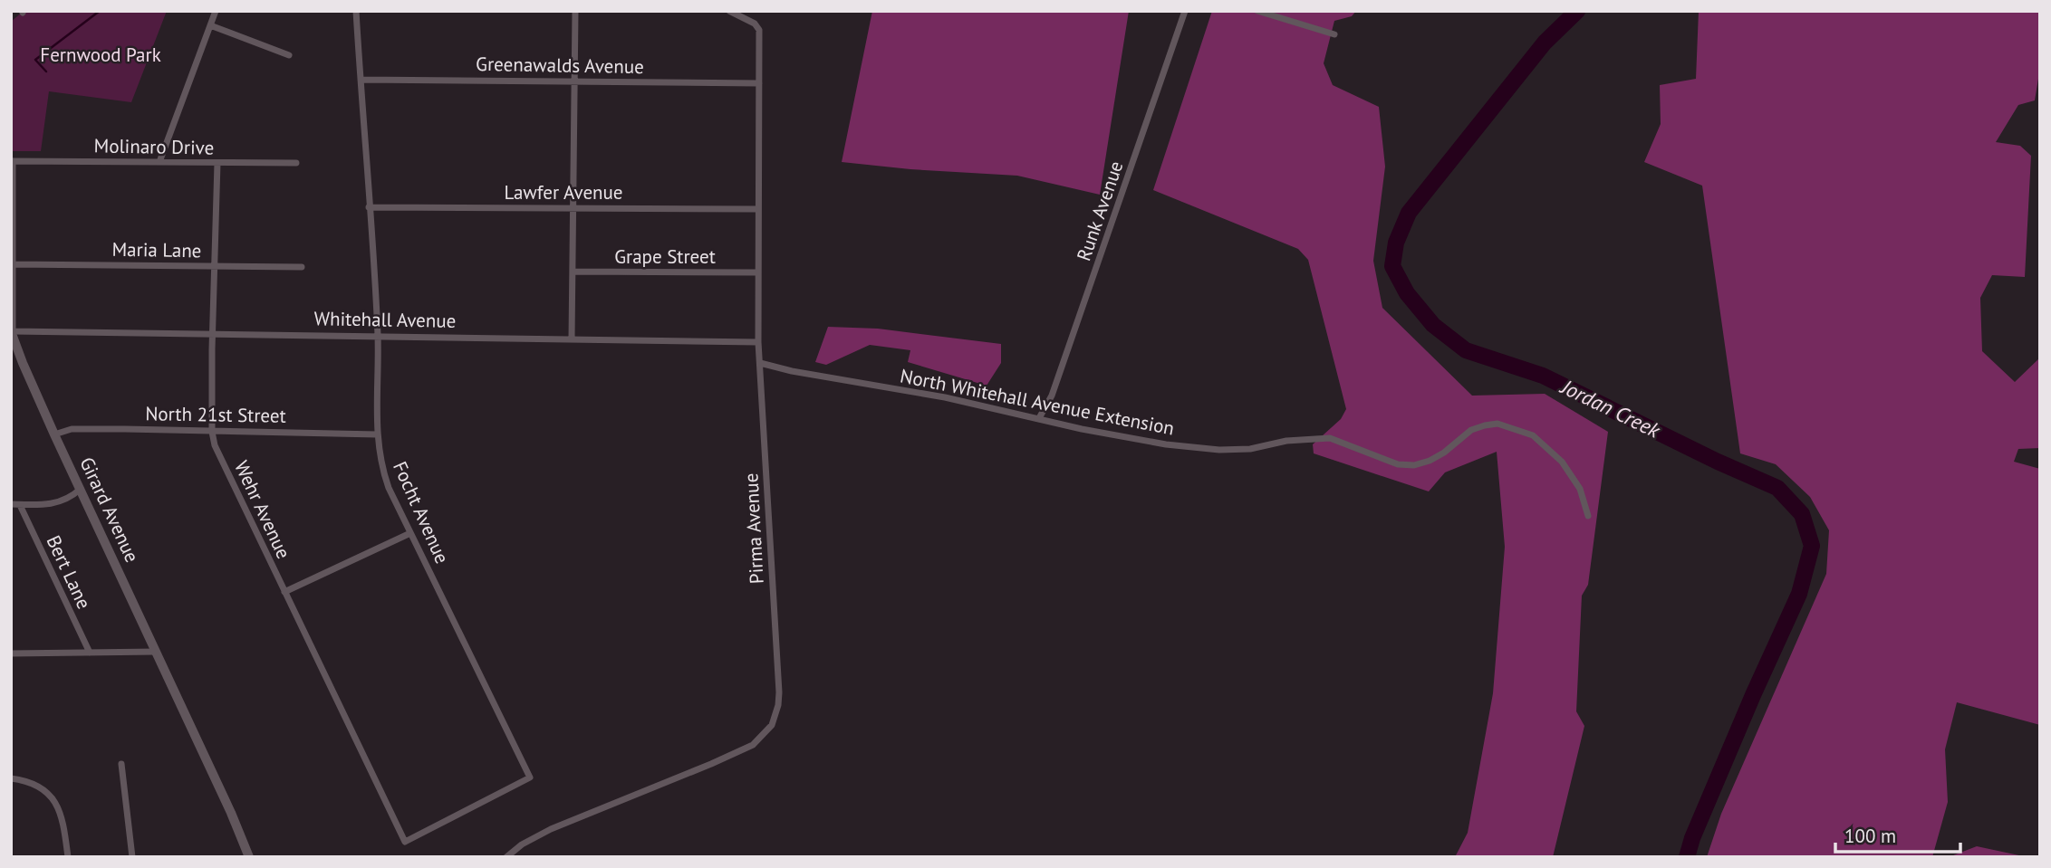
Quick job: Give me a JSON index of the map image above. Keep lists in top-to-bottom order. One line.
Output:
{"streets":{"street":["Greenawalds Avenue","Molinaro Drive","Lawfer Avenue","Runk Avenue","Maria Lane","Grape Street","Whitehall Avenue","North Whitehall Avenue Extension","North 21st Street","Girard Avenue","Wehr Avenue","Focht Avenue","Pirma Avenue","Bert Lane"]},"crossings":[["Greenawalds Avenue","Focht Avenue"],["Greenawalds Avenue","Pirma Avenue"],["Molinaro Drive","Girard Avenue"],["Molinaro Drive","Wehr Avenue"],["Lawfer Avenue","Focht Avenue"],["Lawfer Avenue","Pirma Avenue"],["Runk Avenue","North Whitehall Avenue Extension"],["Maria Lane","Girard Avenue"],["Maria Lane","Wehr Avenue"],["Grape Street","Pirma Avenue"],["Whitehall Avenue","Girard Avenue"],["Whitehall Avenue","Wehr Avenue"],["Whitehall Avenue","Focht Avenue"],["Whitehall Avenue","Pirma Avenue"],["North Whitehall Avenue Extension","Pirma Avenue"],["North 21st Street","Girard Avenue"],["North 21st Street","Wehr Avenue"],["North 21st Street","Focht Avenue"],["Wehr Avenue","Focht Avenue"]],"water":["Jordan Creek"],"parks":["Fernwood Park"],"scale_bar":"100 m"}
